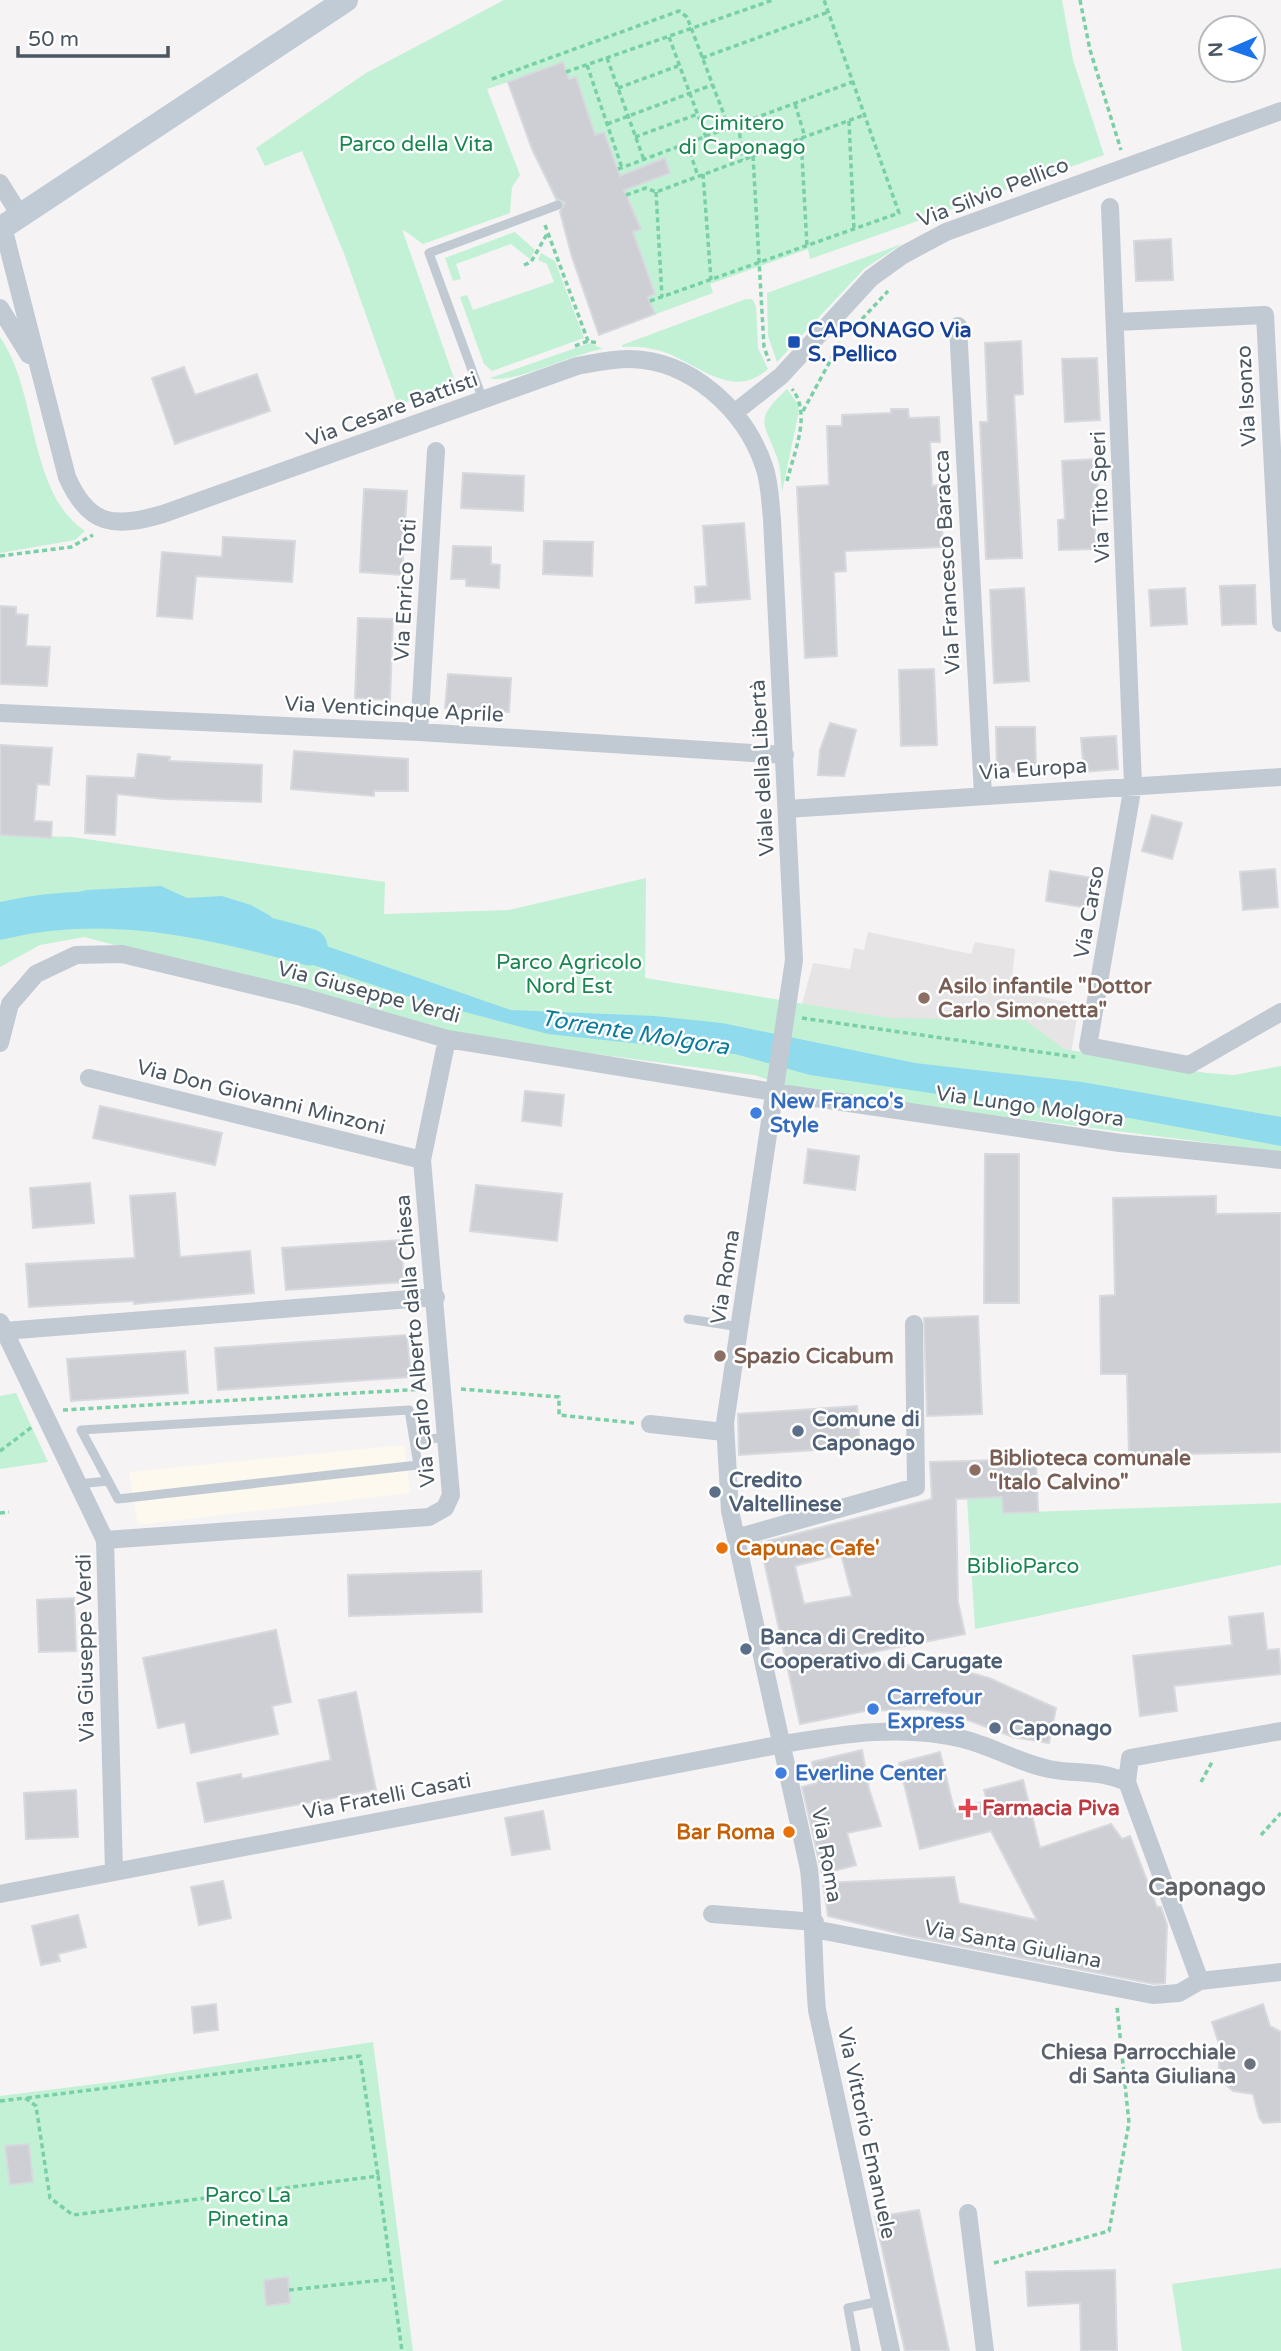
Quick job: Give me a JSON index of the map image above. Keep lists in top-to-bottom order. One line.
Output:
{"streets":{"street":["Via Silvio Pellico","Via Isonzo","Via Cesare Battisti","Via Tito Speri","Via Francesco Baracca","Via Enrico Toti","Via Venticinque Aprile","Viale della Libertà","Via Europa","Via Carso","Via Giuseppe Verdi","Via Don Giovanni Minzoni","Via Lungo Molgora","Via Roma","Via Carlo Alberto dalla Chiesa","Via Fratelli Casati","Via Santa Giuliana","Via Vittorio Emanuele"]},"crossings":[["Via Silvio Pellico","Via Cesare Battisti"],["Via Isonzo","Via Tito Speri"],["Via Cesare Battisti","Viale della Libertà"],["Via Tito Speri","Via Europa"],["Via Tito Speri","Via Carso"],["Via Francesco Baracca","Via Europa"],["Via Enrico Toti","Via Venticinque Aprile"],["Via Venticinque Aprile","Viale della Libertà"],["Viale della Libertà","Via Europa"],["Viale della Libertà","Via Roma"],["Via Europa","Via Carso"],["Via Giuseppe Verdi","Via Lungo Molgora"],["Via Giuseppe Verdi","Via Roma"],["Via Giuseppe Verdi","Via Carlo Alberto dalla Chiesa"],["Via Giuseppe Verdi","Via Fratelli Casati"],["Via Don Giovanni Minzoni","Via Carlo Alberto dalla Chiesa"],["Via Lungo Molgora","Via Roma"],["Via Roma","Via Fratelli Casati"],["Via Roma","Via Santa Giuliana"],["Via Roma","Via Vittorio Emanuele"],["Via Santa Giuliana","Via Vittorio Emanuele"]],"districts":["Caponago"],"water":["Torrente Molgora"],"parks":["Cimitero di Caponago","Parco della Vita","Parco Agricolo Nord Est","BiblioParco","Parco La Pinetina"],"places":{"transit":["CAPONAGO Via S. Pellico"],"other":["Asilo infantile \"Dottor Carlo Simonetta\"","New Franco's Style","Spazio Cicabum","Comune di Caponago","Biblioteca comunale \"Italo Calvino\"","Credito Valtellinese","Capunac Cafe'","Banca di Credito Cooperativo di Carugate","Carrefour Express","Caponago","Everline Center","Bar Roma","Chiesa Parrocchiale di Santa Giuliana"],"health":["Farmacia Piva"]},"scale_bar":"50 m","north":"left"}
